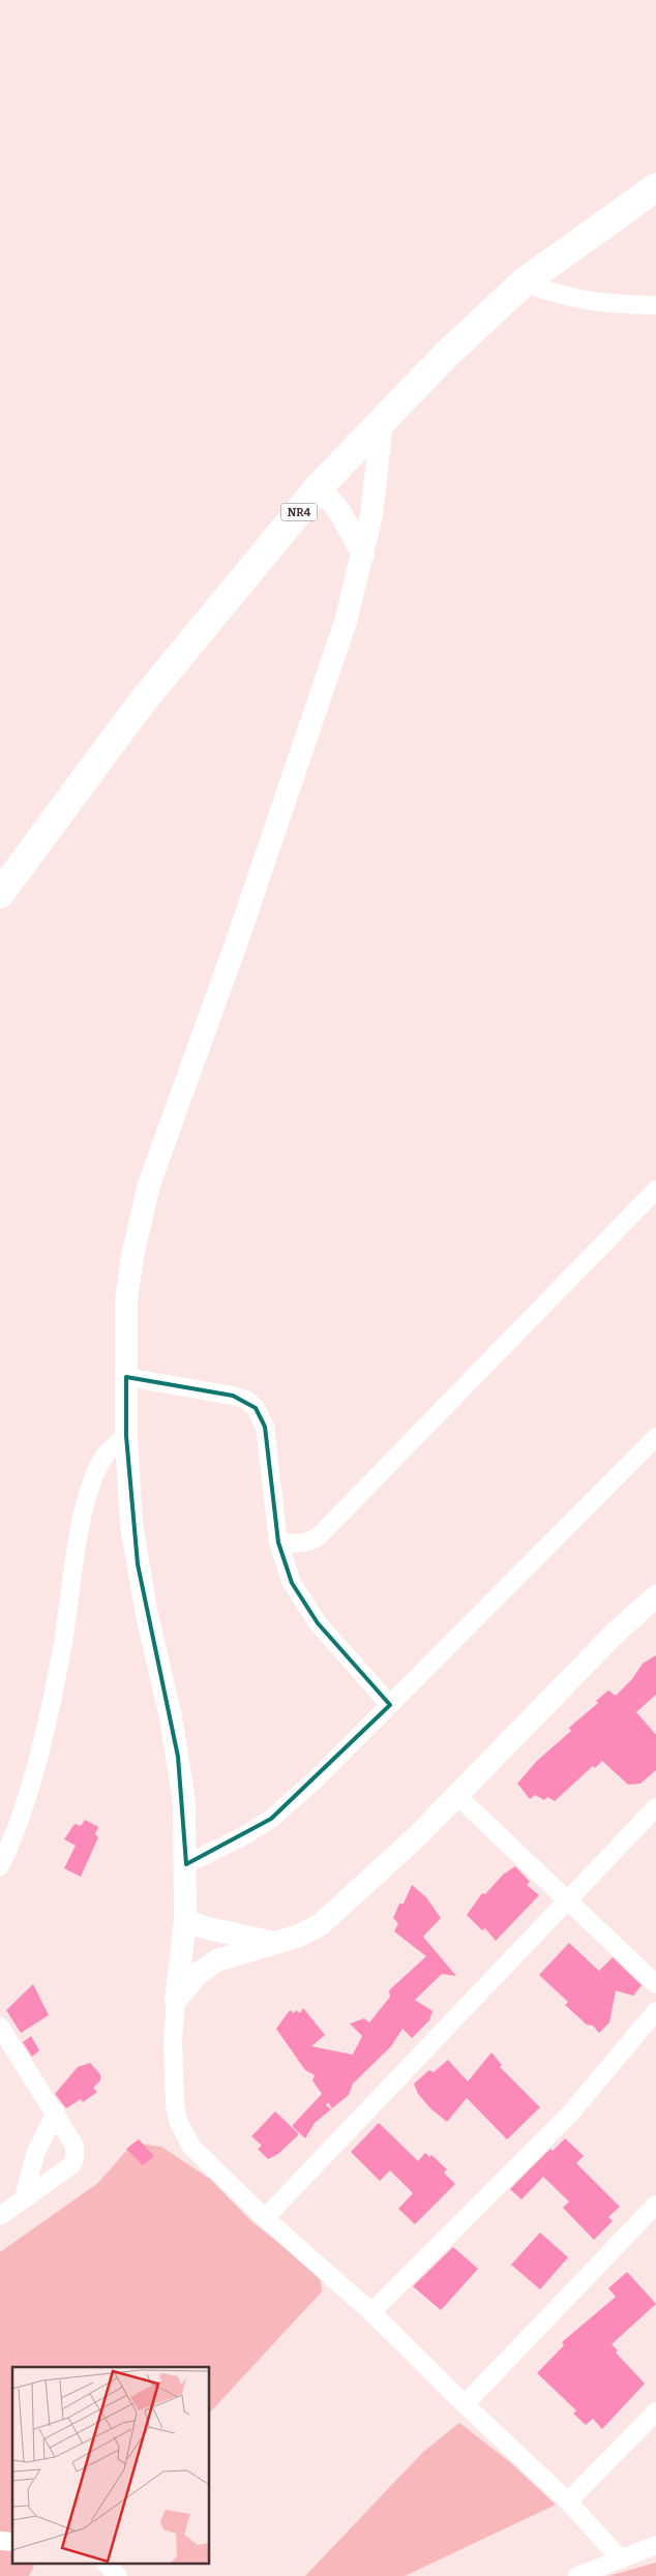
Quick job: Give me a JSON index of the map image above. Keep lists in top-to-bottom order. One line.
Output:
{"streets":{"highway":["NR4"]}}
